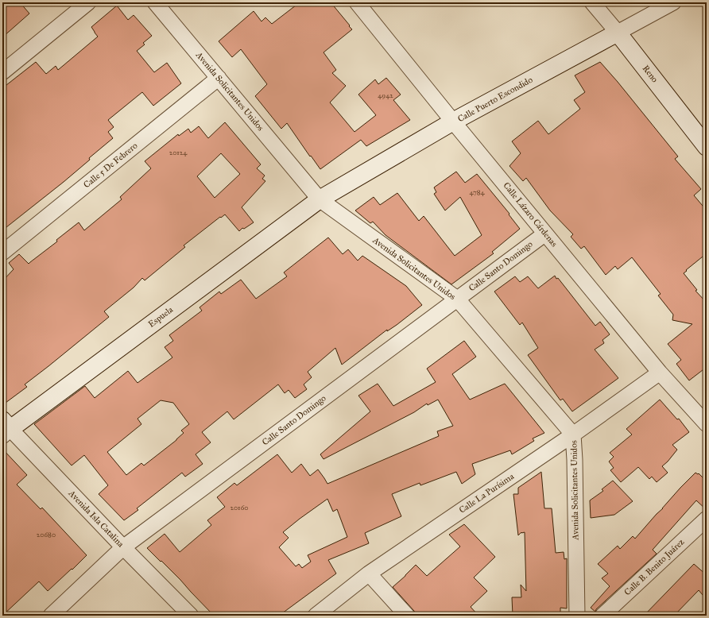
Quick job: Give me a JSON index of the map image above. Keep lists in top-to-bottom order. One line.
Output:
{"streets":{"street":["Reno","Avenida Solicitantes Unidos","Calle Puerto Escondido","Calle 5 De Febrero","Calle Lázaro Cárdenas","Calle Santo Domingo","Espuela","Calle La Purísima","Avenida Isla Catalina","Calle B. Benito Juárez"]},"crossings":[["Reno","Calle Puerto Escondido"],["Avenida Solicitantes Unidos","Calle Puerto Escondido"],["Avenida Solicitantes Unidos","Calle 5 De Febrero"],["Avenida Solicitantes Unidos","Calle Santo Domingo"],["Avenida Solicitantes Unidos","Espuela"],["Avenida Solicitantes Unidos","Calle La Purísima"],["Calle Puerto Escondido","Calle Lázaro Cárdenas"],["Calle Puerto Escondido","Espuela"],["Calle Lázaro Cárdenas","Calle Santo Domingo"],["Calle Lázaro Cárdenas","Calle La Purísima"],["Calle Santo Domingo","Avenida Isla Catalina"],["Espuela","Avenida Isla Catalina"]],"house_numbers":["4942","20124","4784","20160","20680"]}
